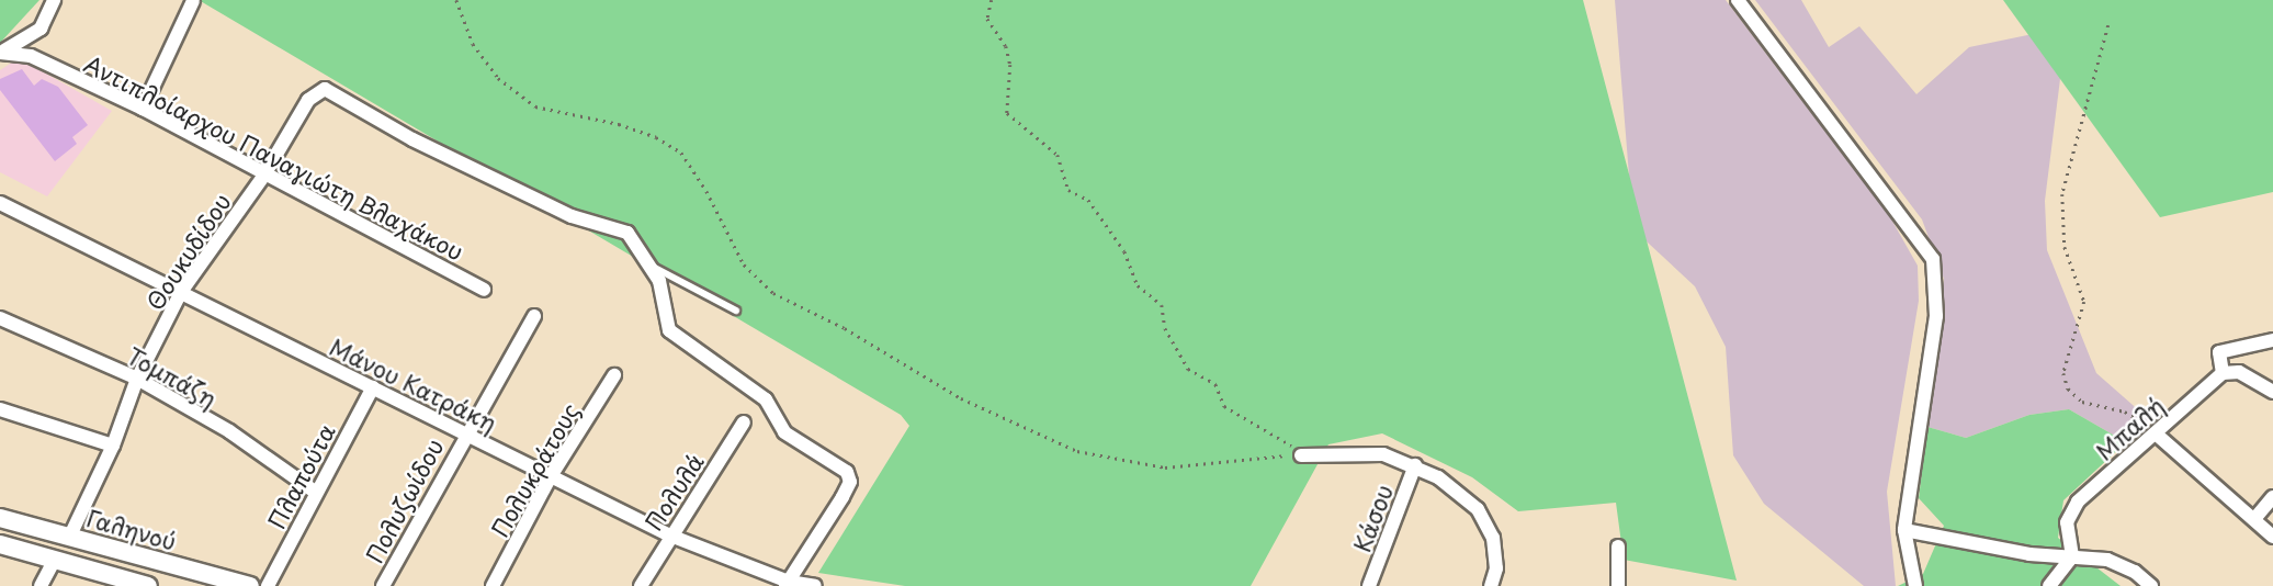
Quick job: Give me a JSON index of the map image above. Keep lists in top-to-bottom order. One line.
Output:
{"streets":{"street":["Αντιπλοίαρχου Παναγιώτη Βλαχάκου","Θουκυδίδου","Τομπάζη","Μάνου Κατράκη","Μπαλή","Πολυκράτους","Πλαπούτα","Πολυλά","Πολυζωίδου","Κάσου","Γαληνού"]},"crossings":[["Αντιπλοίαρχου Παναγιώτη Βλαχάκου","Θουκυδίδου"],["Θουκυδίδου","Τομπάζη"],["Θουκυδίδου","Μάνου Κατράκη"],["Θουκυδίδου","Γαληνού"],["Τομπάζη","Πλαπούτα"],["Μάνου Κατράκη","Πολυκράτους"],["Μάνου Κατράκη","Πλαπούτα"],["Μάνου Κατράκη","Πολυλά"],["Μάνου Κατράκη","Πολυζωίδου"]]}
